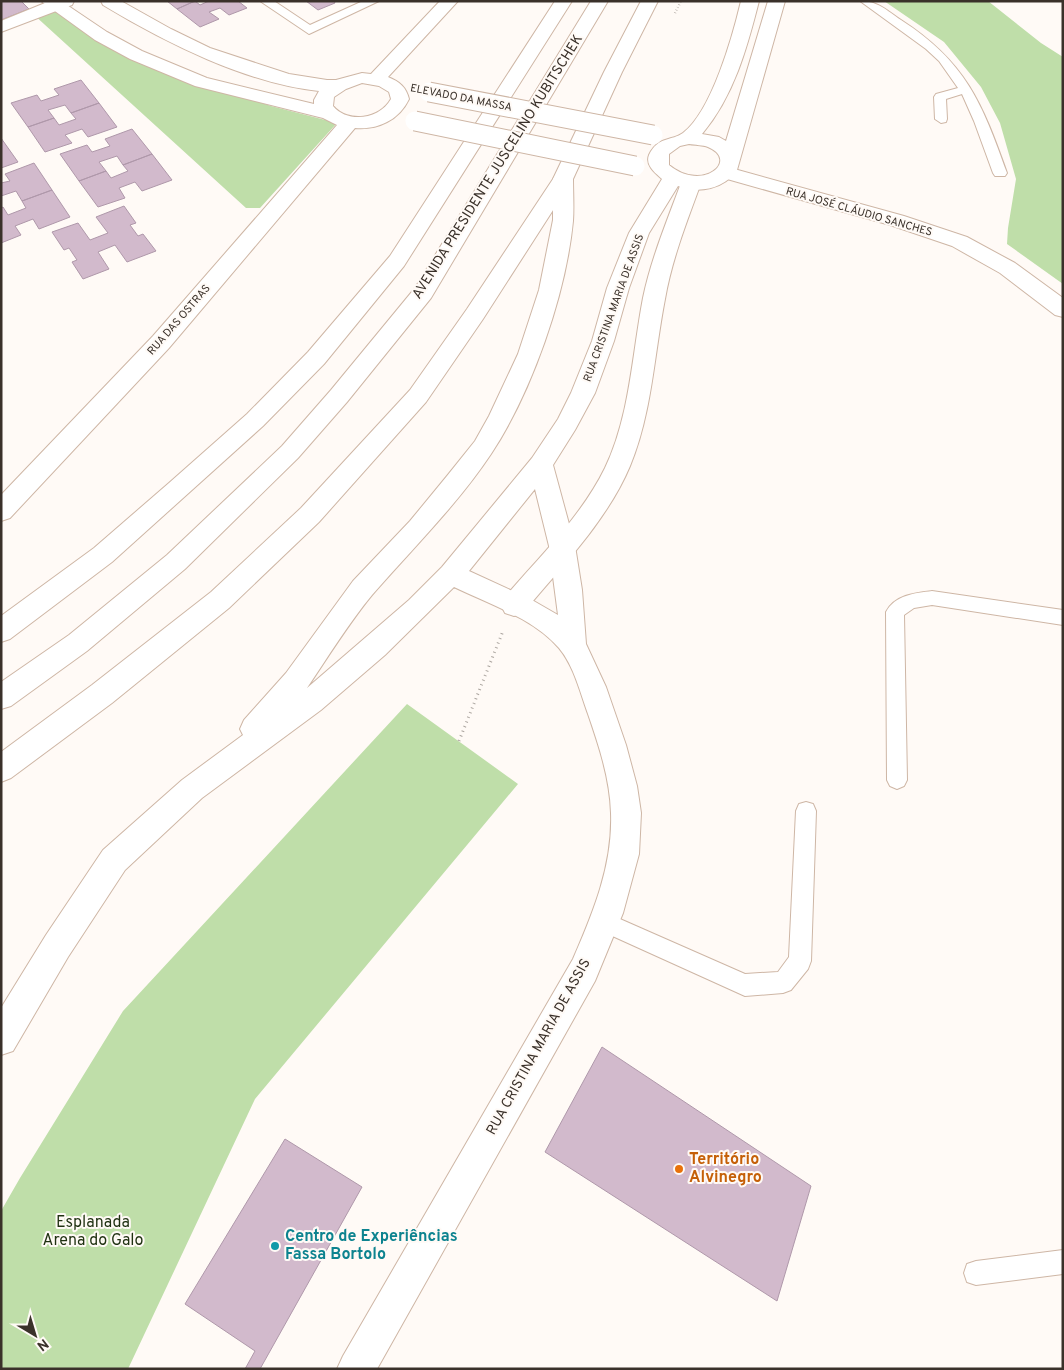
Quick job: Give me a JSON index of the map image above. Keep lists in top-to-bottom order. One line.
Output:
{"streets":{"main road":["ELEVADO DA MASSA","AVENIDA PRESIDENTE JUSCELINO KUBITSCHEK","RUA JOSÉ CLÁUDIO SANCHES","RUA CRISTINA MARIA DE ASSIS","RUA DAS OSTRAS"]},"crossings":[["ELEVADO DA MASSA","RUA JOSÉ CLÁUDIO SANCHES"],["ELEVADO DA MASSA","RUA CRISTINA MARIA DE ASSIS"],["RUA JOSÉ CLÁUDIO SANCHES","RUA CRISTINA MARIA DE ASSIS"]],"parks":["Esplanada Arena do Galo"],"places":["Território Alvinegro","Centro de Experiências Fassa Bortolo"],"north":"bottom right"}
